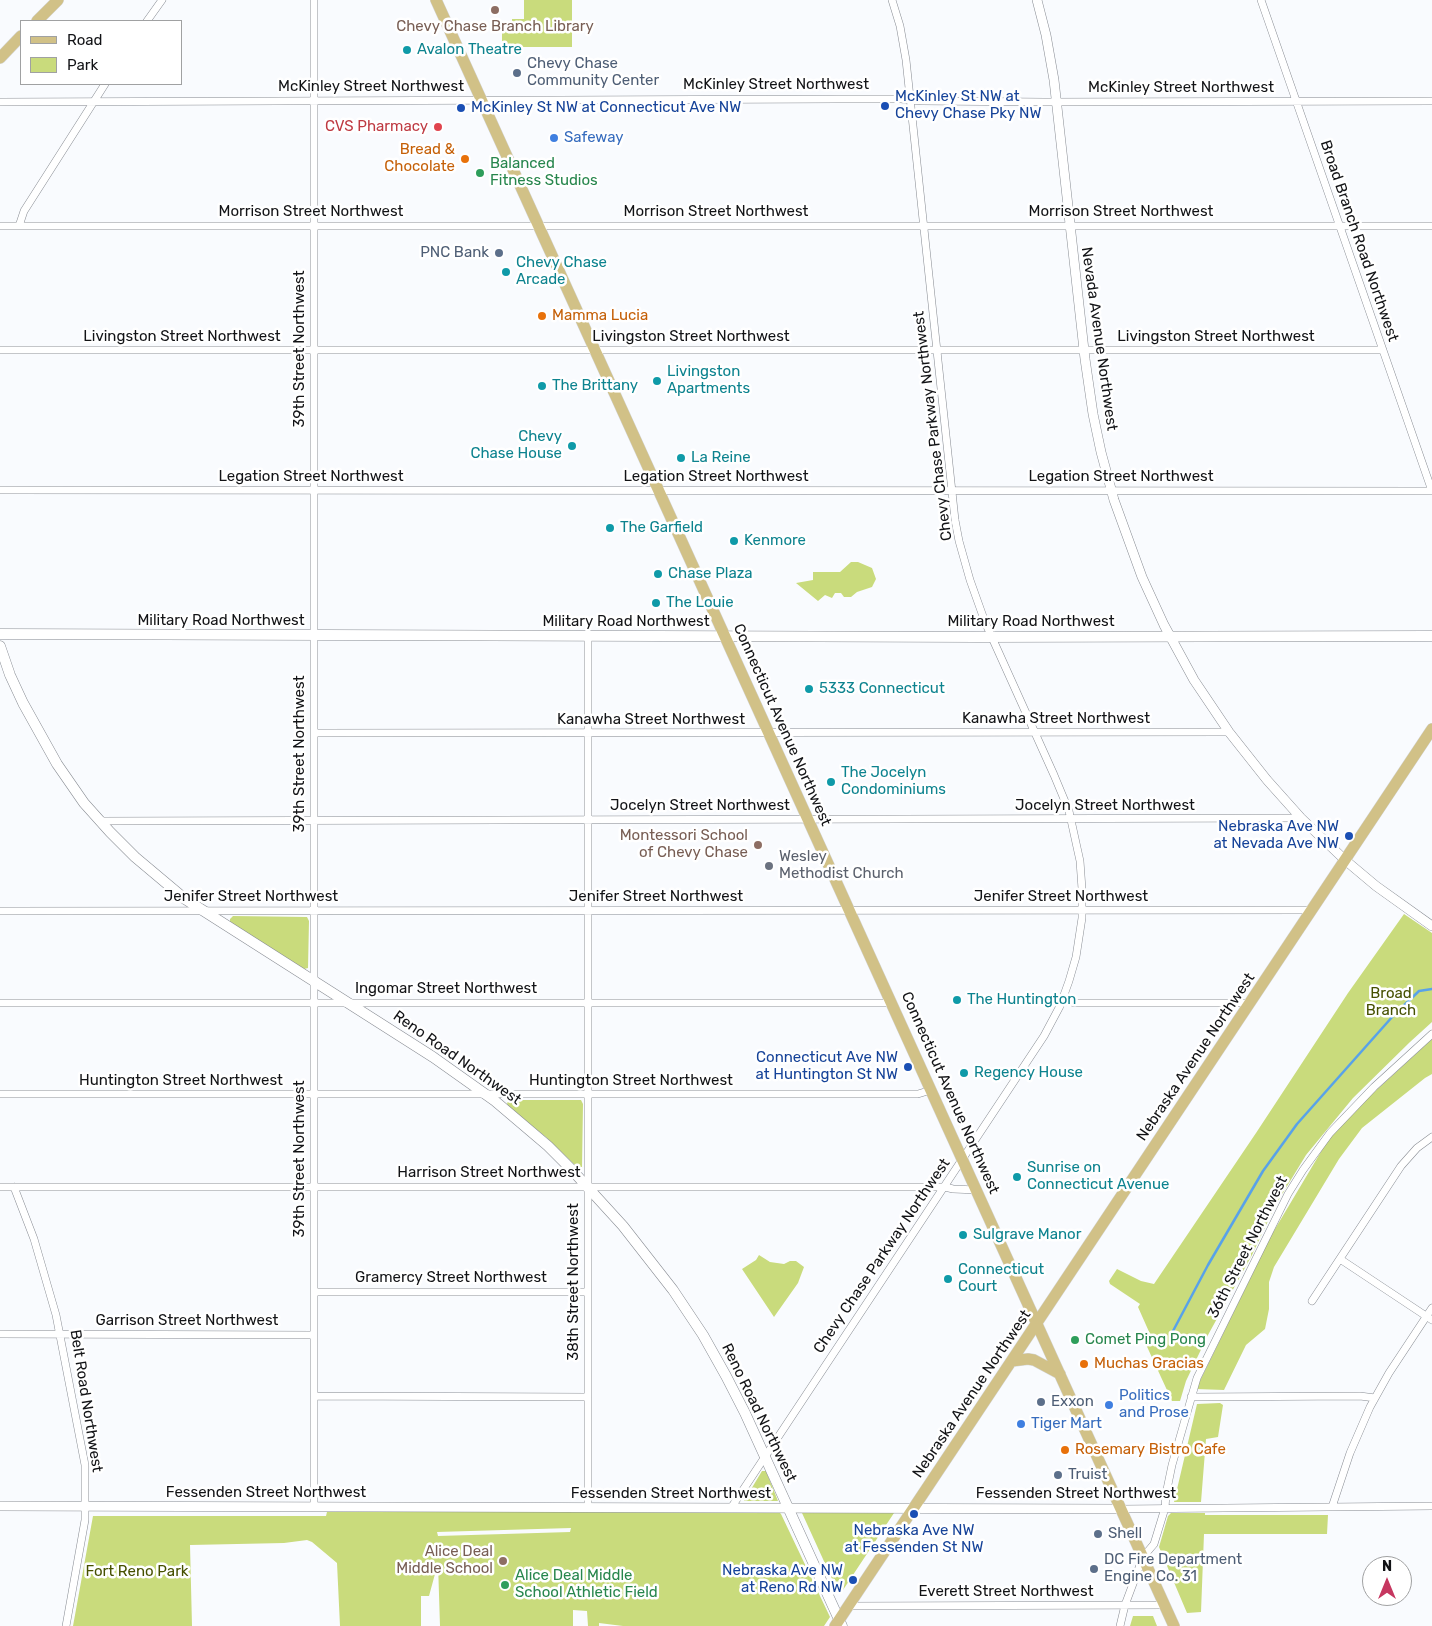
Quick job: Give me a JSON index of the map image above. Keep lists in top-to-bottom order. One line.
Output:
{"streets":{"main road":["Military Road Northwest","Connecticut Avenue Northwest","Nebraska Avenue Northwest","Reno Road Northwest"],"street":["McKinley Street Northwest","Morrison Street Northwest","Broad Branch Road Northwest","Livingston Street Northwest","Nevada Avenue Northwest","39th Street Northwest","Chevy Chase Parkway Northwest","Legation Street Northwest","Kanawha Street Northwest","Jocelyn Street Northwest","Jenifer Street Northwest","Ingomar Street Northwest","Huntington Street Northwest","Harrison Street Northwest","36th Street Northwest","Gramercy Street Northwest","38th Street Northwest","Garrison Street Northwest","Belt Road Northwest","Fessenden Street Northwest","Everett Street Northwest"]},"crossings":[["McKinley Street Northwest","Broad Branch Road Northwest"],["McKinley Street Northwest","Nevada Avenue Northwest"],["McKinley Street Northwest","39th Street Northwest"],["McKinley Street Northwest","Chevy Chase Parkway Northwest"],["McKinley Street Northwest","Connecticut Avenue Northwest"],["Morrison Street Northwest","Broad Branch Road Northwest"],["Morrison Street Northwest","Nevada Avenue Northwest"],["Morrison Street Northwest","39th Street Northwest"],["Morrison Street Northwest","Chevy Chase Parkway Northwest"],["Morrison Street Northwest","Connecticut Avenue Northwest"],["Broad Branch Road Northwest","Livingston Street Northwest"],["Broad Branch Road Northwest","Legation Street Northwest"],["Livingston Street Northwest","Nevada Avenue Northwest"],["Livingston Street Northwest","39th Street Northwest"],["Livingston Street Northwest","Chevy Chase Parkway Northwest"],["Livingston Street Northwest","Connecticut Avenue Northwest"],["Nevada Avenue Northwest","Legation Street Northwest"],["Nevada Avenue Northwest","Military Road Northwest"],["Nevada Avenue Northwest","Kanawha Street Northwest"],["Nevada Avenue Northwest","Jocelyn Street Northwest"],["Nevada Avenue Northwest","Nebraska Avenue Northwest"],["39th Street Northwest","Legation Street Northwest"],["39th Street Northwest","Military Road Northwest"],["39th Street Northwest","Kanawha Street Northwest"],["39th Street Northwest","Jocelyn Street Northwest"],["39th Street Northwest","Jenifer Street Northwest"],["39th Street Northwest","Ingomar Street Northwest"],["39th Street Northwest","Reno Road Northwest"],["39th Street Northwest","Huntington Street Northwest"],["39th Street Northwest","Harrison Street Northwest"],["39th Street Northwest","Gramercy Street Northwest"],["39th Street Northwest","Garrison Street Northwest"],["39th Street Northwest","Fessenden Street Northwest"],["Chevy Chase Parkway Northwest","Legation Street Northwest"],["Chevy Chase Parkway Northwest","Military Road Northwest"],["Chevy Chase Parkway Northwest","Kanawha Street Northwest"],["Chevy Chase Parkway Northwest","Connecticut Avenue Northwest"],["Chevy Chase Parkway Northwest","Jocelyn Street Northwest"],["Chevy Chase Parkway Northwest","Jenifer Street Northwest"],["Chevy Chase Parkway Northwest","Reno Road Northwest"],["Chevy Chase Parkway Northwest","Harrison Street Northwest"],["Chevy Chase Parkway Northwest","Fessenden Street Northwest"],["Legation Street Northwest","Connecticut Avenue Northwest"],["Military Road Northwest","Connecticut Avenue Northwest"],["Military Road Northwest","38th Street Northwest"],["Kanawha Street Northwest","Connecticut Avenue Northwest"],["Kanawha Street Northwest","38th Street Northwest"],["Connecticut Avenue Northwest","Jocelyn Street Northwest"],["Connecticut Avenue Northwest","Jenifer Street Northwest"],["Connecticut Avenue Northwest","Ingomar Street Northwest"],["Connecticut Avenue Northwest","Nebraska Avenue Northwest"],["Connecticut Avenue Northwest","Huntington Street Northwest"],["Connecticut Avenue Northwest","Harrison Street Northwest"],["Connecticut Avenue Northwest","36th Street Northwest"],["Connecticut Avenue Northwest","Fessenden Street Northwest"],["Connecticut Avenue Northwest","Everett Street Northwest"],["Jocelyn Street Northwest","Reno Road Northwest"],["Jocelyn Street Northwest","38th Street Northwest"],["Jenifer Street Northwest","Nebraska Avenue Northwest"],["Jenifer Street Northwest","Reno Road Northwest"],["Jenifer Street Northwest","38th Street Northwest"],["Ingomar Street Northwest","Reno Road Northwest"],["Ingomar Street Northwest","38th Street Northwest"],["Nebraska Avenue Northwest","Reno Road Northwest"],["Nebraska Avenue Northwest","Fessenden Street Northwest"],["Nebraska Avenue Northwest","Everett Street Northwest"],["Reno Road Northwest","Huntington Street Northwest"],["Reno Road Northwest","Harrison Street Northwest"],["Reno Road Northwest","38th Street Northwest"],["Reno Road Northwest","Fessenden Street Northwest"],["Huntington Street Northwest","38th Street Northwest"],["Harrison Street Northwest","38th Street Northwest"],["Harrison Street Northwest","Belt Road Northwest"],["36th Street Northwest","Fessenden Street Northwest"],["36th Street Northwest","Everett Street Northwest"],["Gramercy Street Northwest","38th Street Northwest"],["38th Street Northwest","Fessenden Street Northwest"],["Garrison Street Northwest","Belt Road Northwest"],["Belt Road Northwest","Fessenden Street Northwest"]],"parks":["Broad Branch","Fort Reno Park"],"places":["Chevy Chase Branch Library","Avalon Theatre","Chevy Chase Community Center","McKinley St NW at Chevy Chase Pky NW","McKinley St NW at Connecticut Ave NW","CVS Pharmacy","Safeway","Bread & Chocolate","Balanced Fitness Studios","PNC Bank","Chevy Chase Arcade","Mamma Lucia","Livingston Apartments","The Brittany","Chevy Chase House","La Reine","The Garfield","Kenmore","Chase Plaza","The Louie","5333 Connecticut","The Jocelyn Condominiums","Nebraska Ave NW at Nevada Ave NW","Montessori School of Chevy Chase","Wesley Methodist Church","The Huntington","Connecticut Ave NW at Huntington St NW","Regency House","Sunrise on Connecticut Avenue","Sulgrave Manor","Connecticut Court","Comet Ping Pong","Muchas Gracias","Exxon","Politics and Prose","Tiger Mart","Rosemary Bistro Cafe","Truist","Nebraska Ave NW at Fessenden St NW","Shell","Alice Deal Middle School","DC Fire Department Engine Co. 31","Nebraska Ave NW at Reno Rd NW","Alice Deal Middle School Athletic Field"],"legend":["Road","Park"],"north":"top"}
